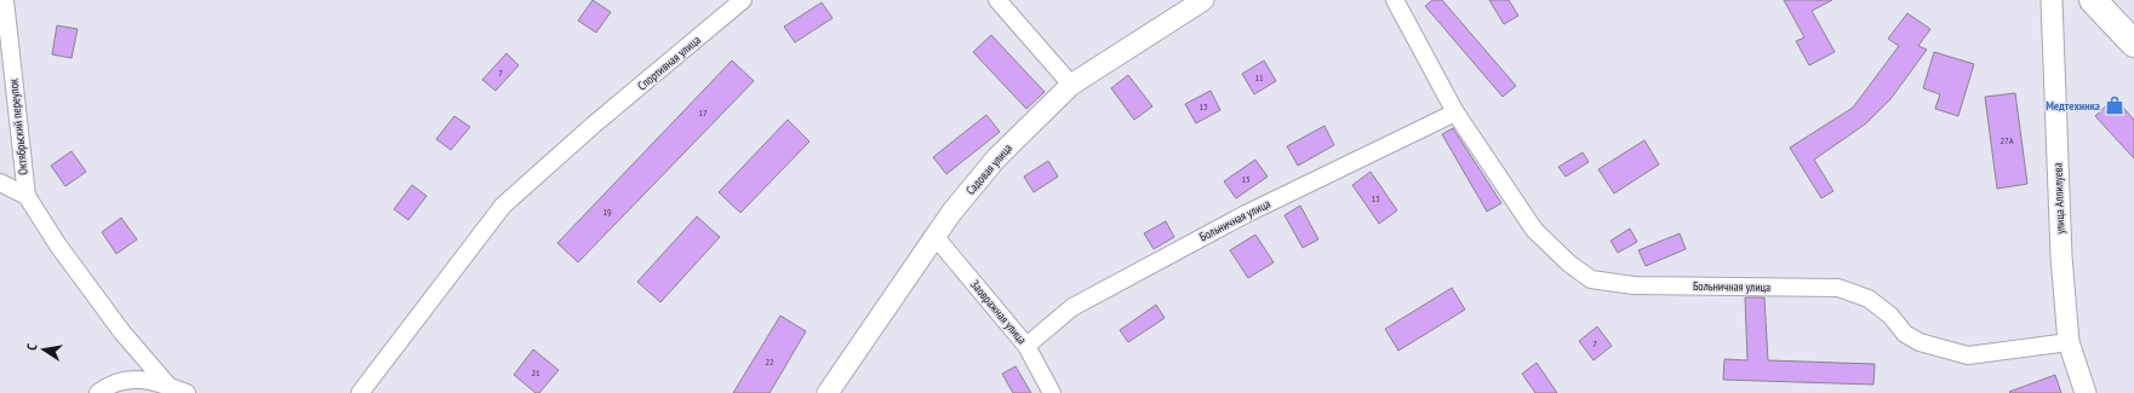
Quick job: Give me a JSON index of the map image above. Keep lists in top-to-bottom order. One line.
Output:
{"streets":{"street":["Спортивная улица","Октябрьский переулок","Садовая улица","улица Аллилуева","Больничная улица","Заовражная улица"]},"crossings":[["Садовая улица","Заовражная улица"],["улица Аллилуева","Больничная улица"],["Больничная улица","Заовражная улица"]],"places":{"shop":["Медтехника"]},"house_numbers":["7","11","13","17","27А","15","13","19","7","22","21"],"north":"left"}
